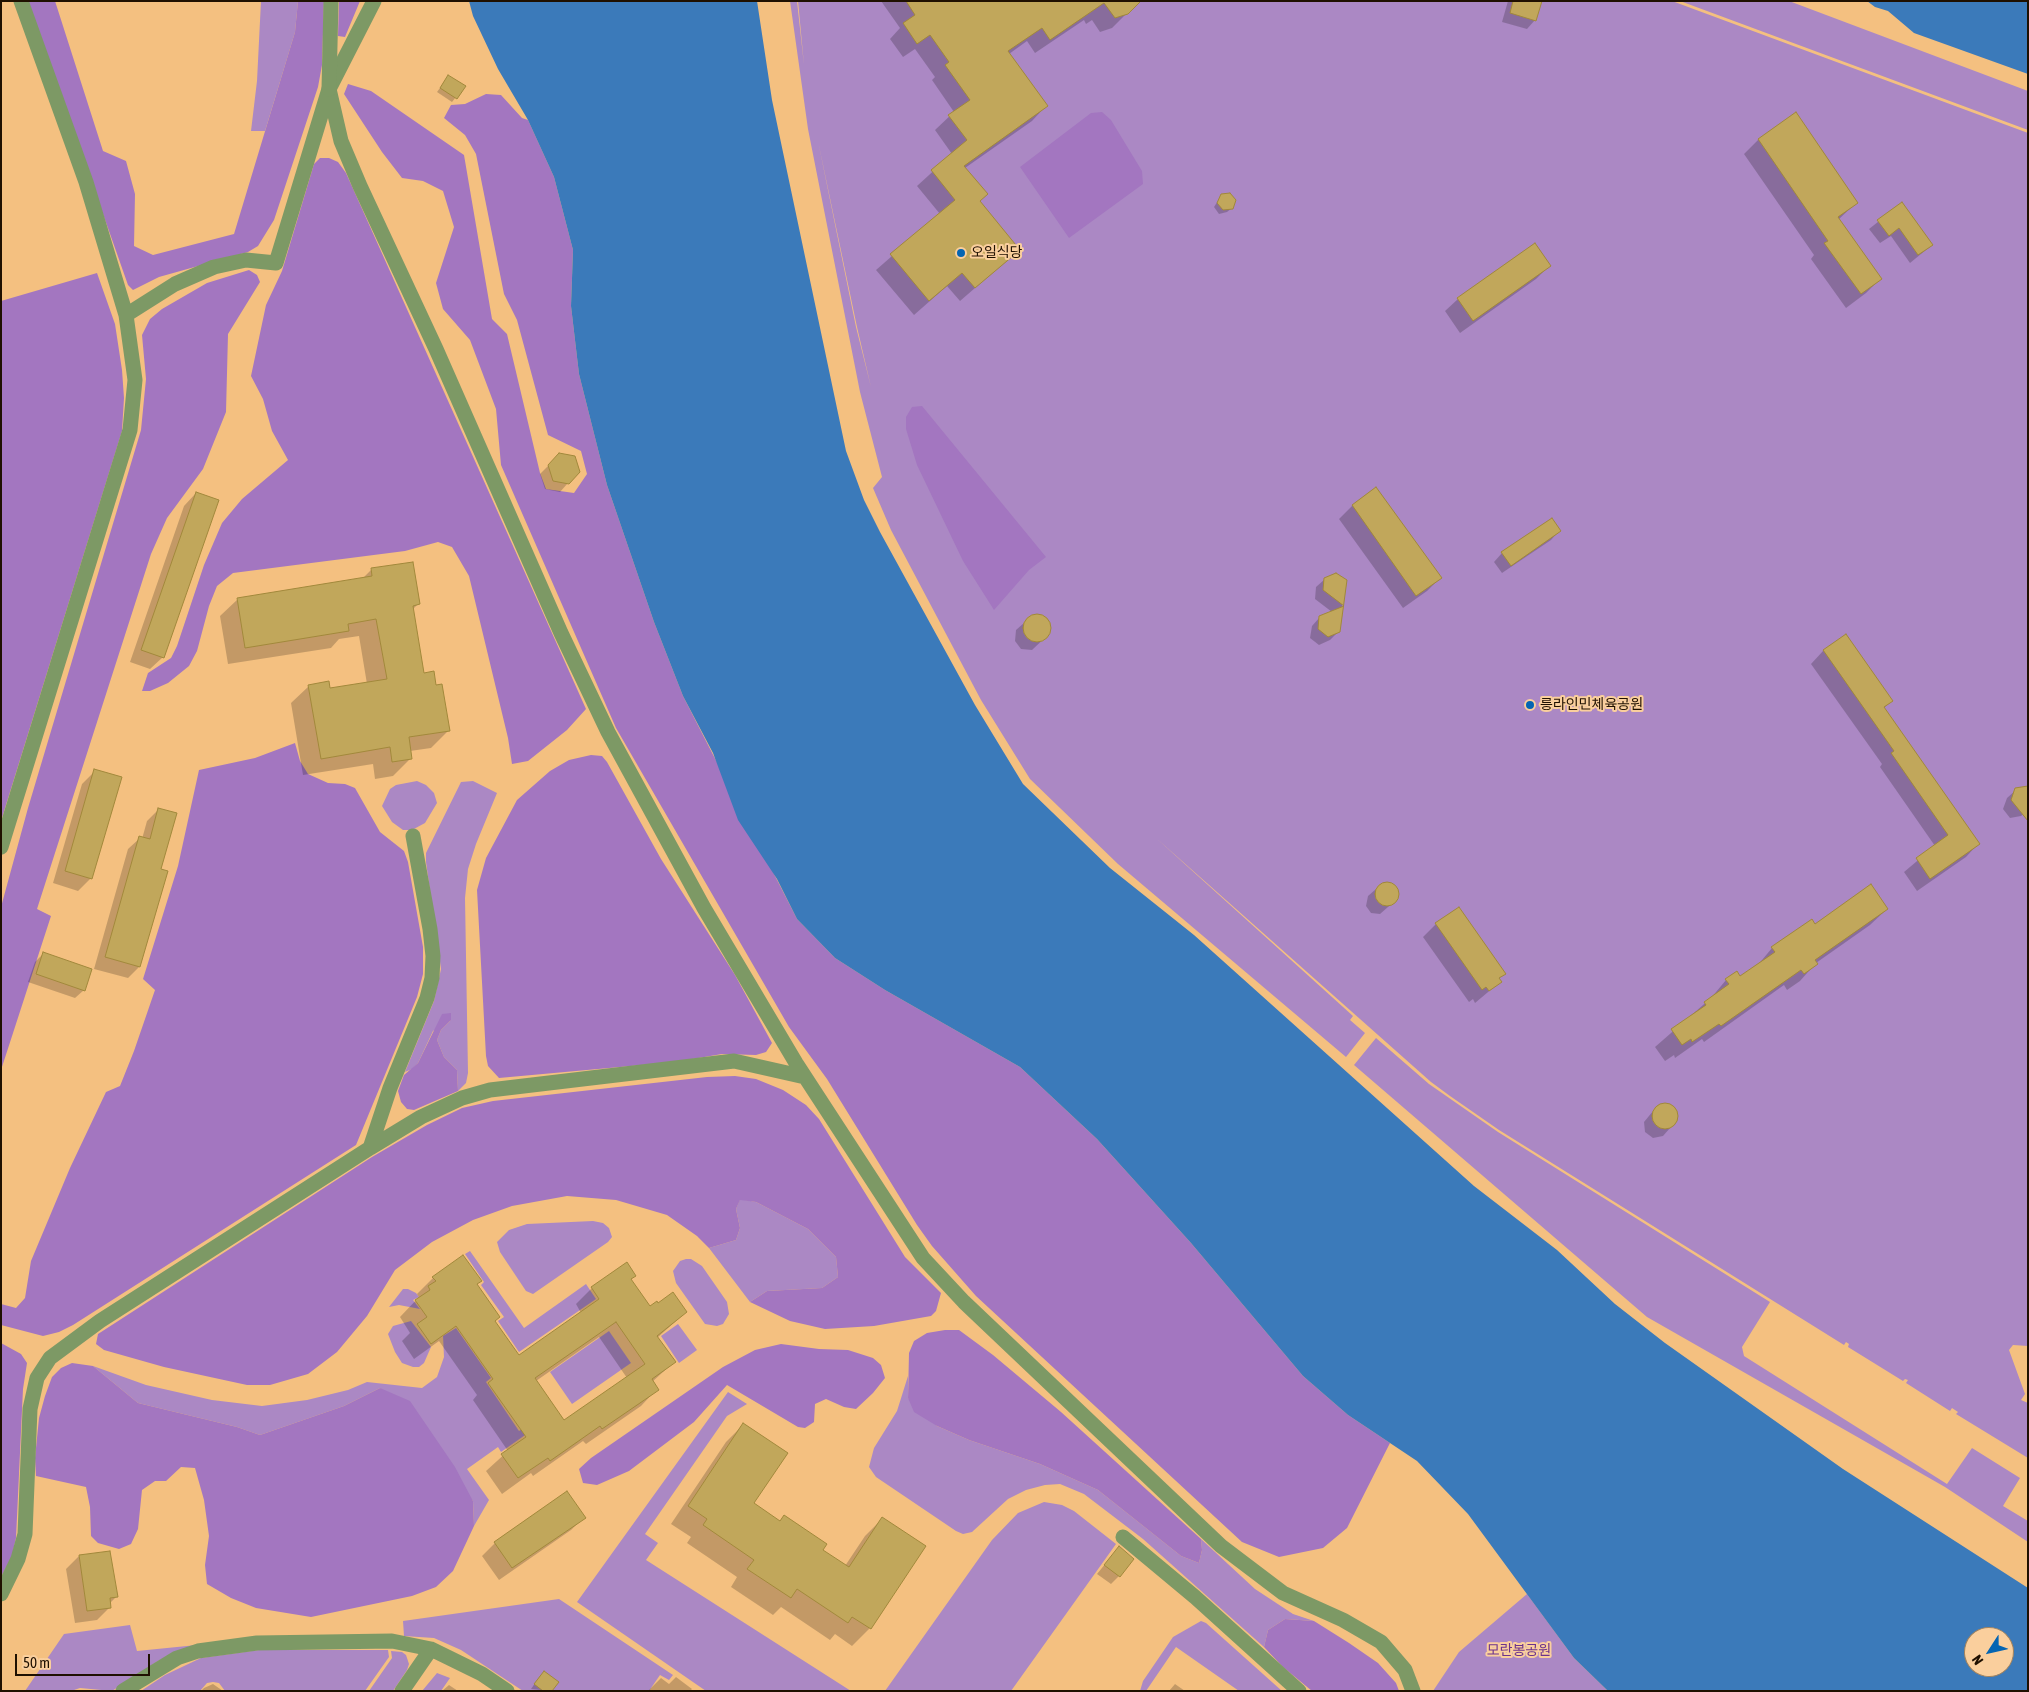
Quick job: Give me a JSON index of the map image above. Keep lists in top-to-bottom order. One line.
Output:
{"parks":["모란봉공원"],"places":["오일식당","릉라인민체육공원"],"scale_bar":"50 m","north":"bottom left"}
